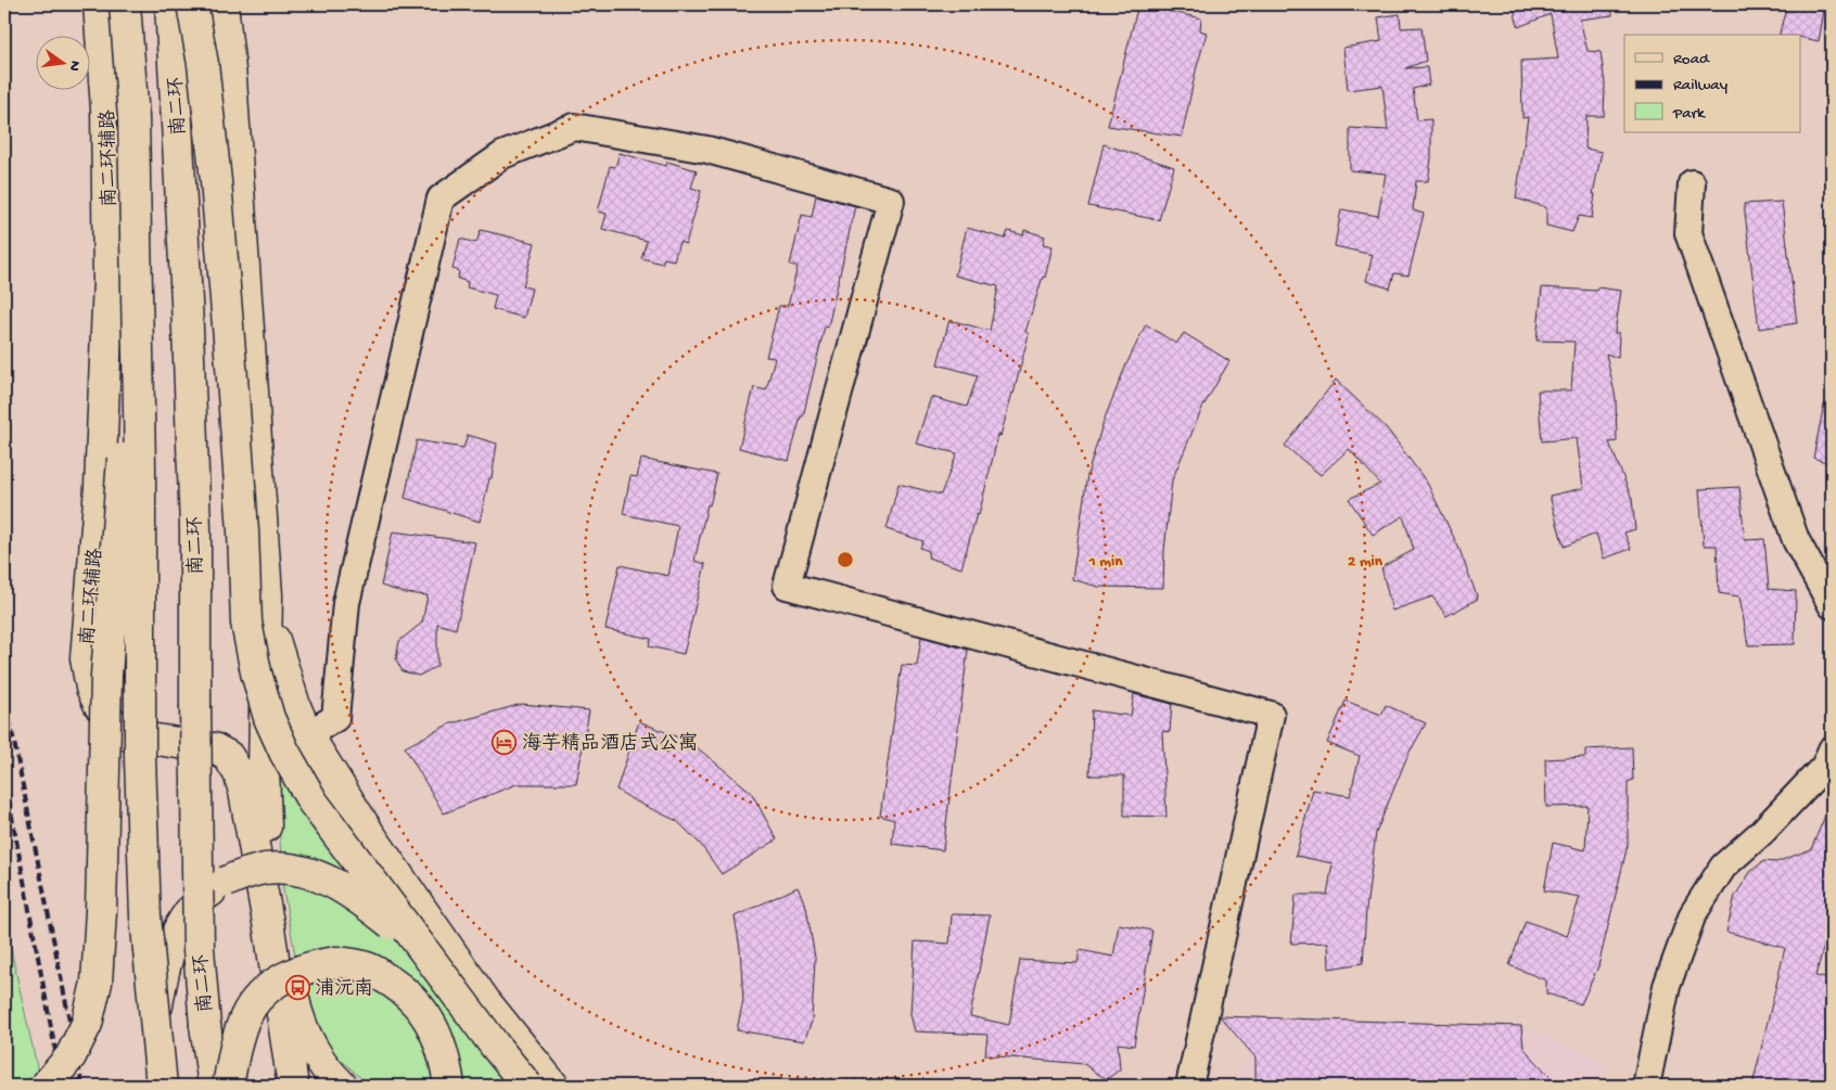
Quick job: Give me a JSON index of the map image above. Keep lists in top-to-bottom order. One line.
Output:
{"streets":{"main road":["南二环","南二环辅路"]},"places":{"hotel":["海芋精品酒店式公寓"],"bus stop":["浦沅南"]},"legend":["Road","Railway","Park"],"north":"right","rings":["1 min","2 min"]}
